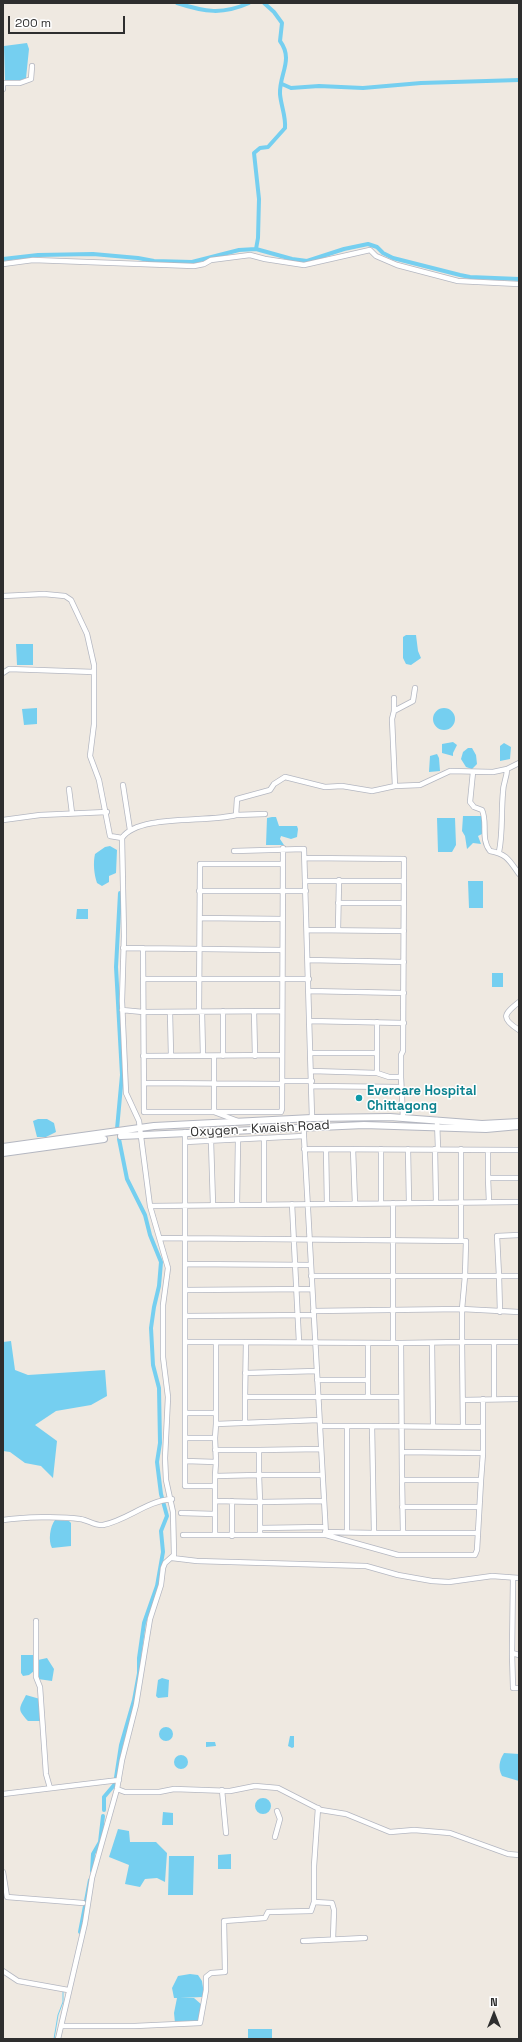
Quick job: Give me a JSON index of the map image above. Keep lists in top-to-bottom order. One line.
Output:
{"streets":{"main road":["Oxygen - Kwaish Road"]},"places":["Evercare Hospital Chittagong"],"scale_bar":"200 m","north":"top"}
